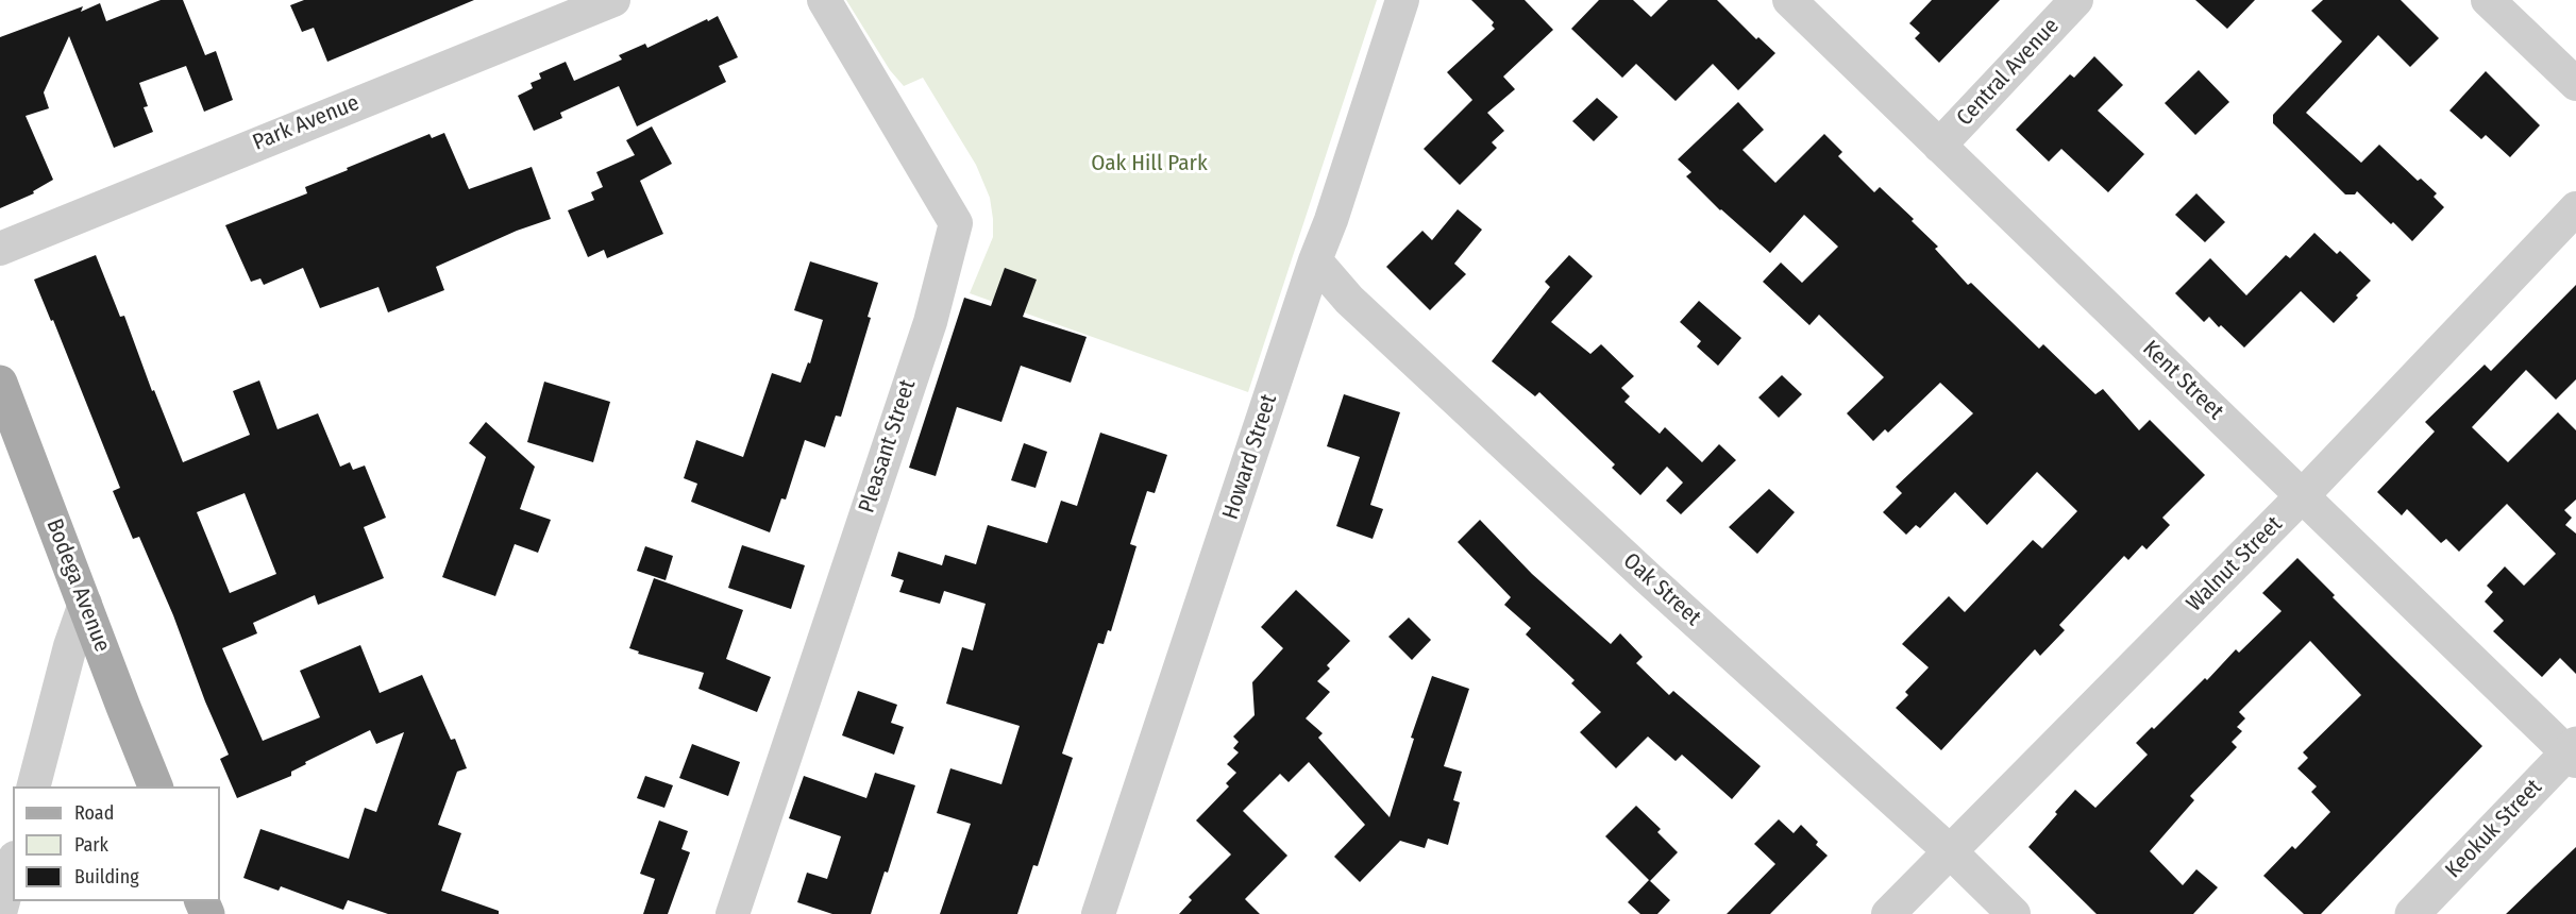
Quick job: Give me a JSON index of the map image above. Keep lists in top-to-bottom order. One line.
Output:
{"streets":{"main road":["Bodega Avenue"],"street":["Central Avenue","Park Avenue","Kent Street","Pleasant Street","Howard Street","Walnut Street","Oak Street","Keokuk Street"]},"crossings":[["Central Avenue","Kent Street"],["Kent Street","Walnut Street"],["Kent Street","Keokuk Street"],["Howard Street","Oak Street"],["Walnut Street","Oak Street"]],"parks":["Oak Hill Park"],"legend":["Road","Park","Building"]}
